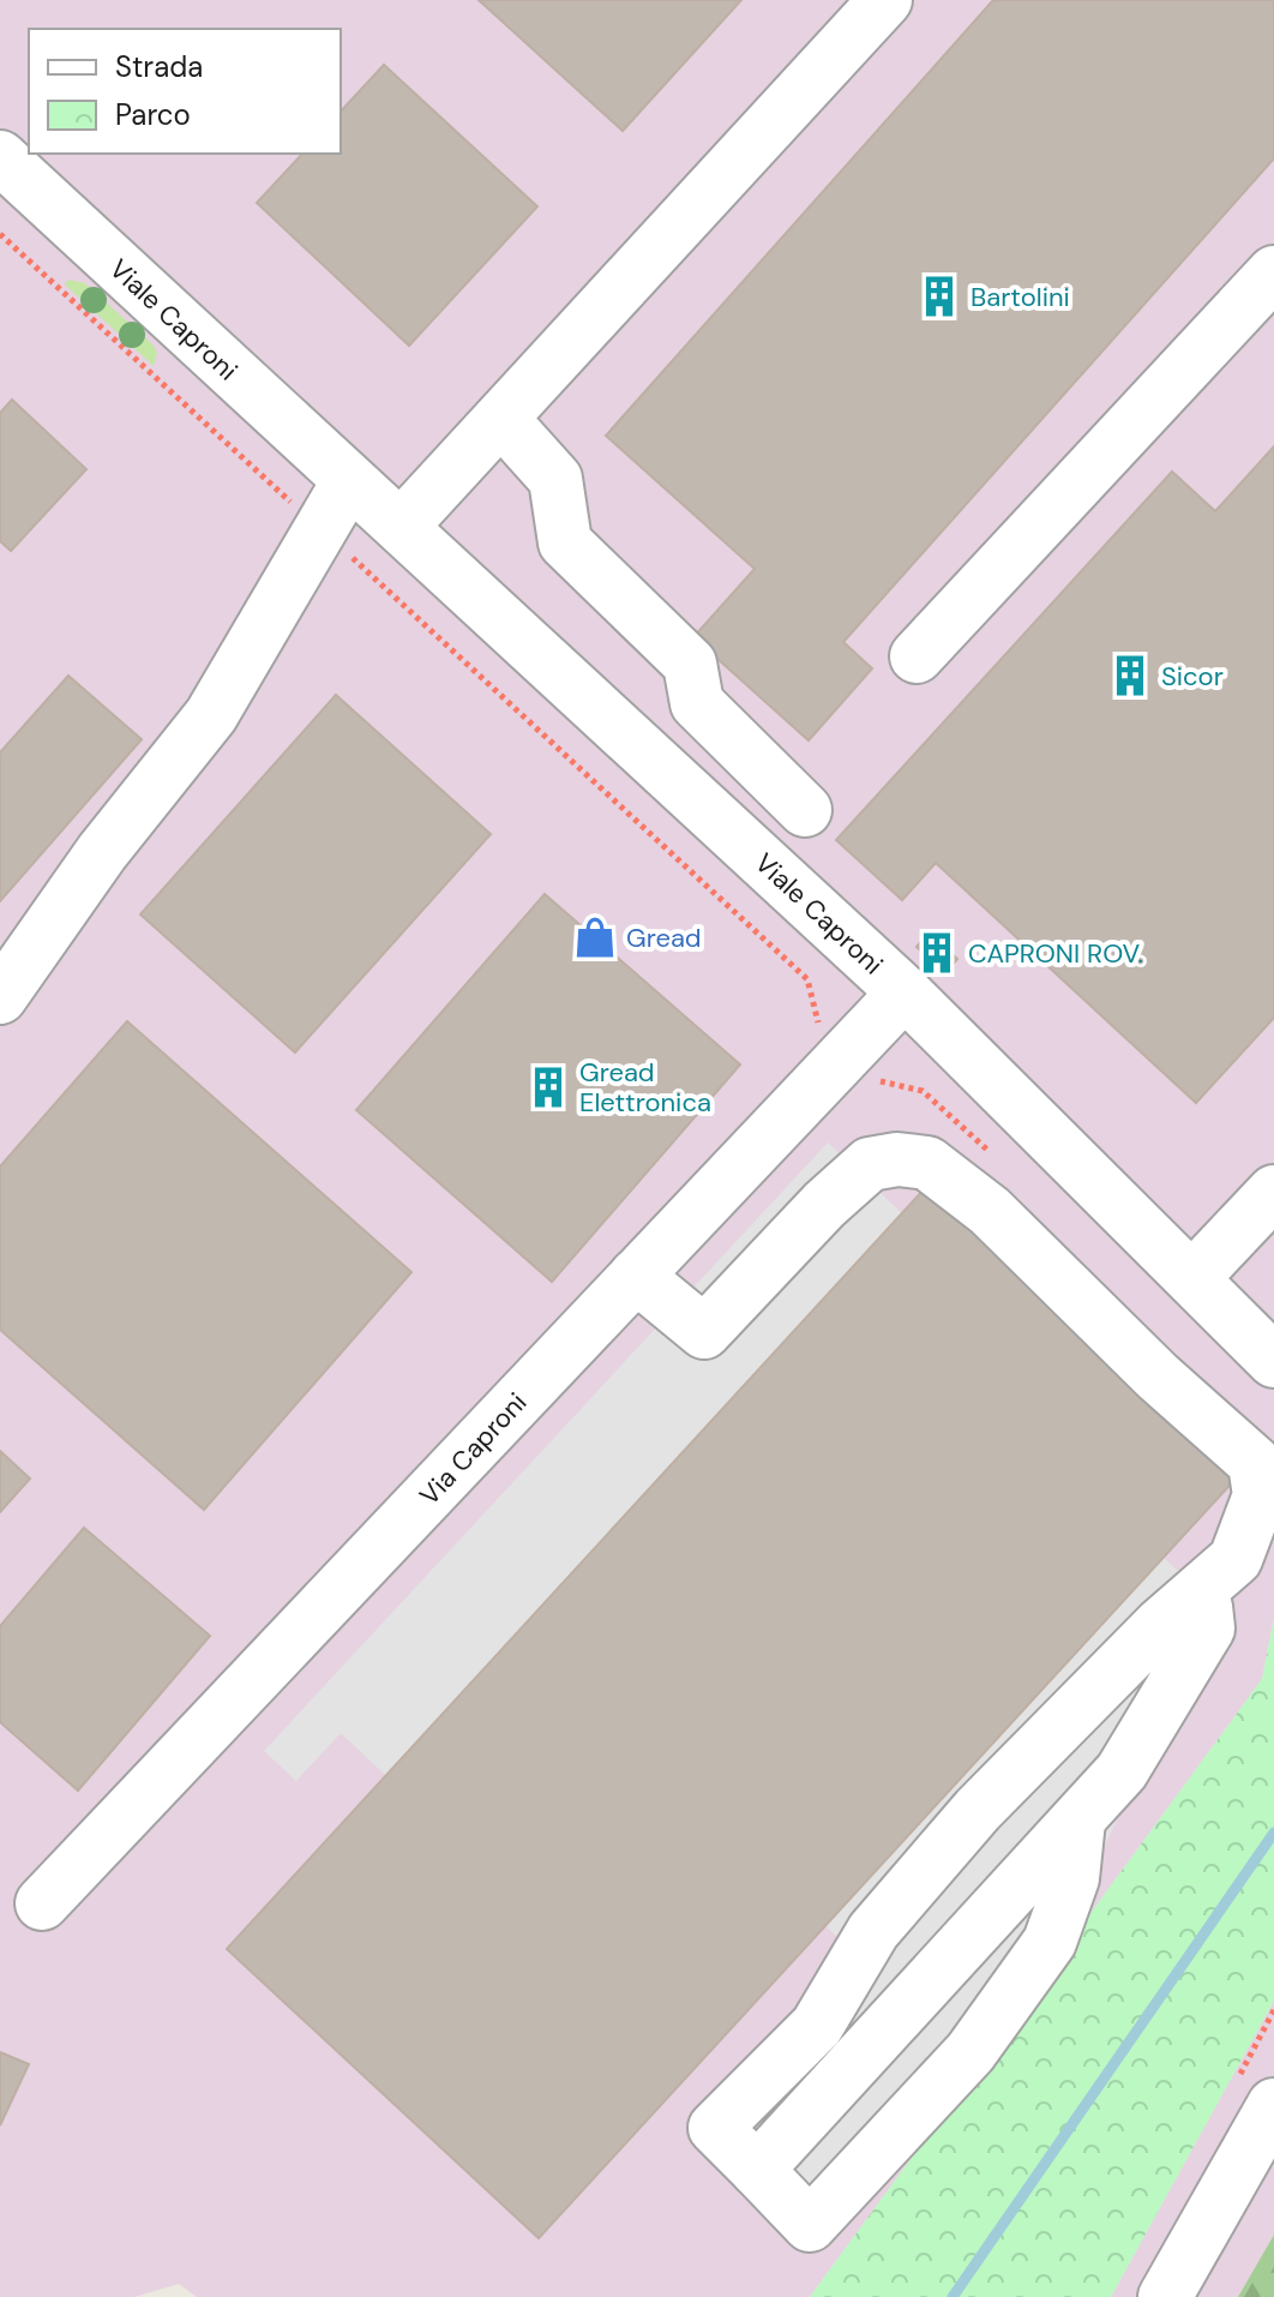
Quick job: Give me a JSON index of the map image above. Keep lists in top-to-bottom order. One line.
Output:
{"streets":{"street":["Viale Caproni","Via Caproni"]},"crossings":[["Viale Caproni","Via Caproni"]],"places":{"building":["Bartolini","Sicor","CAPRONI ROV.","Gread Elettronica"],"shop":["Gread"]},"legend":["Strada","Parco"]}
